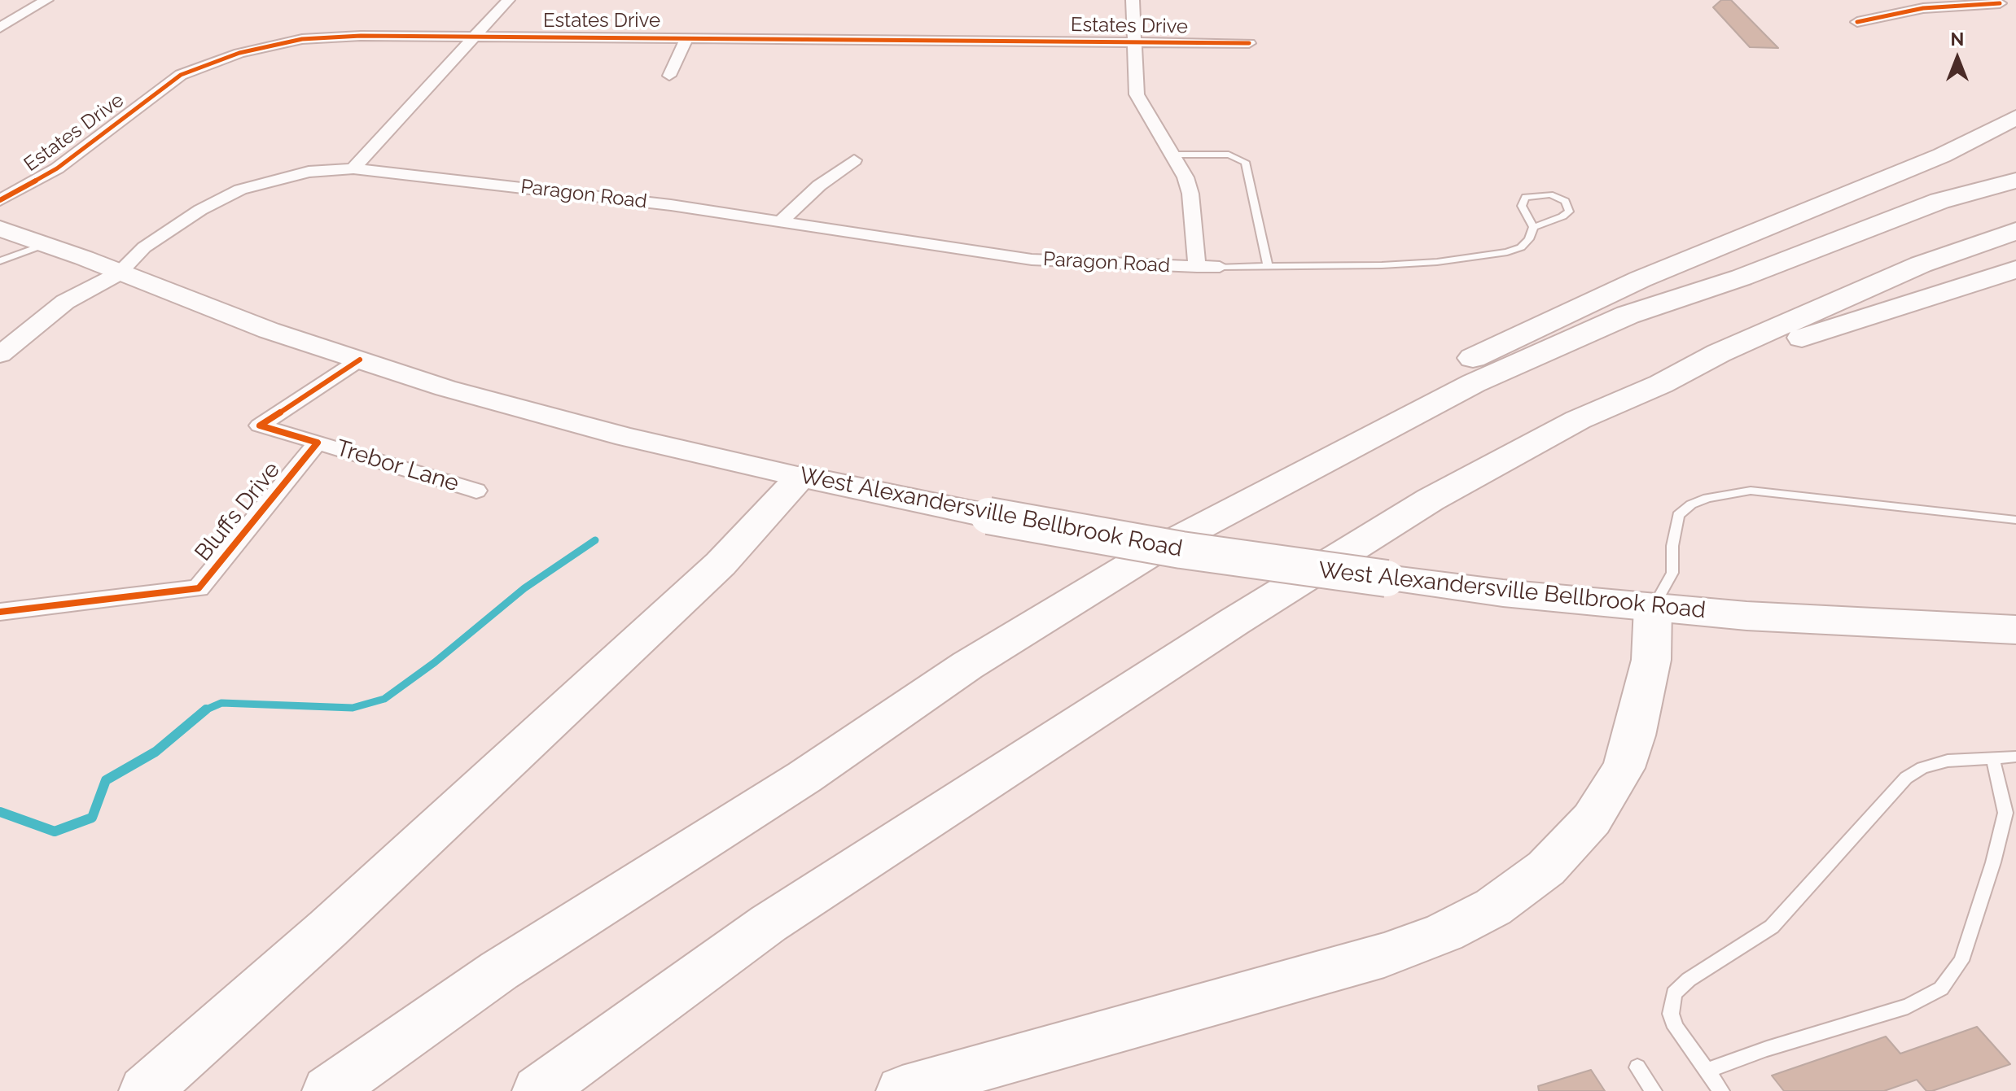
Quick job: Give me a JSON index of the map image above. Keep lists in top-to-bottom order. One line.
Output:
{"streets":{"main road":["West Alexandersville Bellbrook Road"],"street":["Estates Drive","Paragon Road","Trebor Lane","Bluffs Drive"]},"crossings":[["Paragon Road","West Alexandersville Bellbrook Road"],["Trebor Lane","Bluffs Drive"],["Bluffs Drive","West Alexandersville Bellbrook Road"]],"north":"top"}
